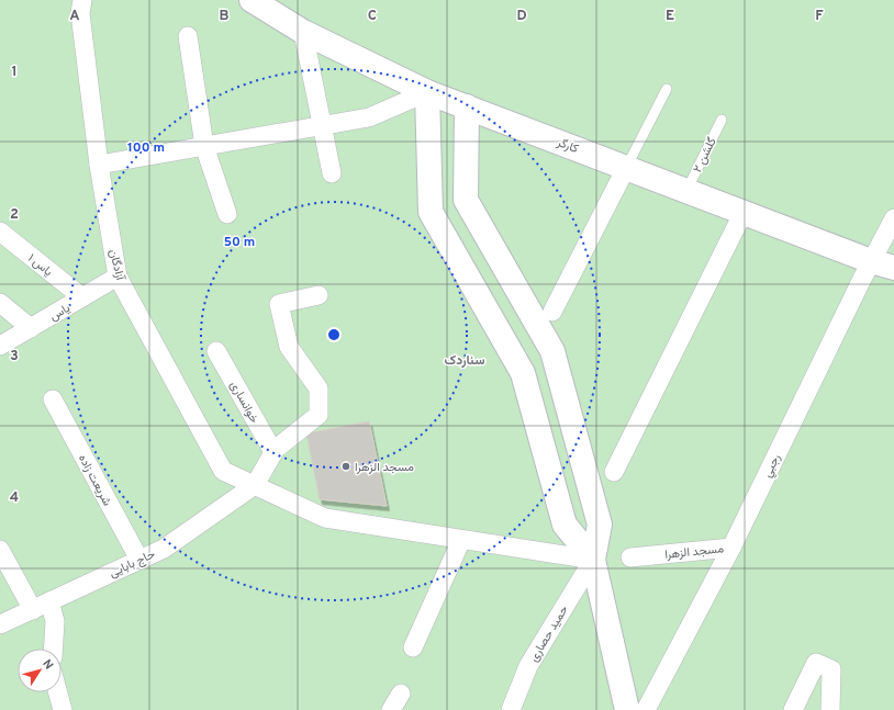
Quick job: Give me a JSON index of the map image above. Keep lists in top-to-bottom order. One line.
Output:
{"streets":{"main road":["کارگر"],"street":["یاس ۱","آزادگان","یاس","خوانساری","رجبي","شریعت زاده","مسجد الزهرا","حاج بابایی","حمید حصاری"],"lane":["گلشن ۲"]},"crossings":[["کارگر","گلشن ۲"],["کارگر","رجبي"],["یاس ۱","یاس"],["آزادگان","یاس"],["آزادگان","حاج بابایی"],["رجبي","مسجد الزهرا"],["شریعت زاده","حاج بابایی"]],"districts":["سناردک"],"places":["مسجد الزهرا"],"north":"top right","grid":{"columns":["A","B","C","D","E","F"],"rows":["1","2","3","4"]},"rings":["100 m","50 m"]}
